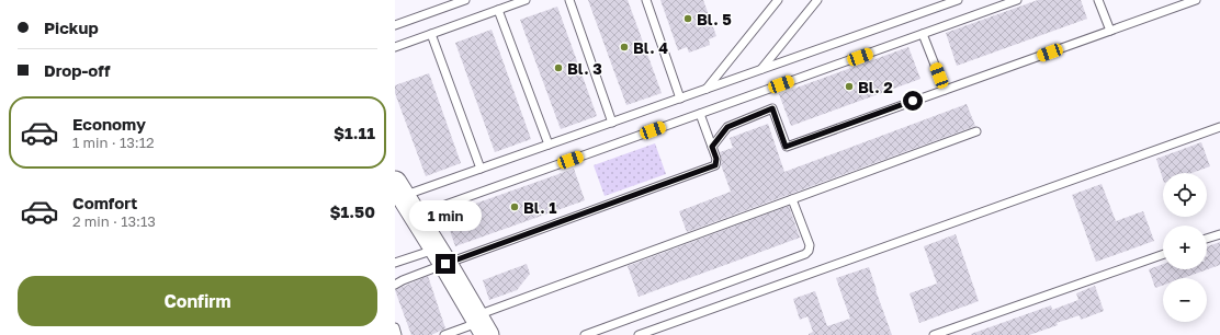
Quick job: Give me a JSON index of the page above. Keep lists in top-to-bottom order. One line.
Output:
{"places":["Bl. 5","Bl. 4","Bl. 3","Bl. 2","Bl. 1"],"page":{"banner":["Pickup","Drop-off"],"list":[{"name":"Economy","note":"1 min · 13:12","value":"$1.11"},{"name":"Comfort","note":"2 min · 13:13","value":"$1.50"}],"map_buttons":["+","−"],"bubble":"1 min","buttons":"Confirm"}}
